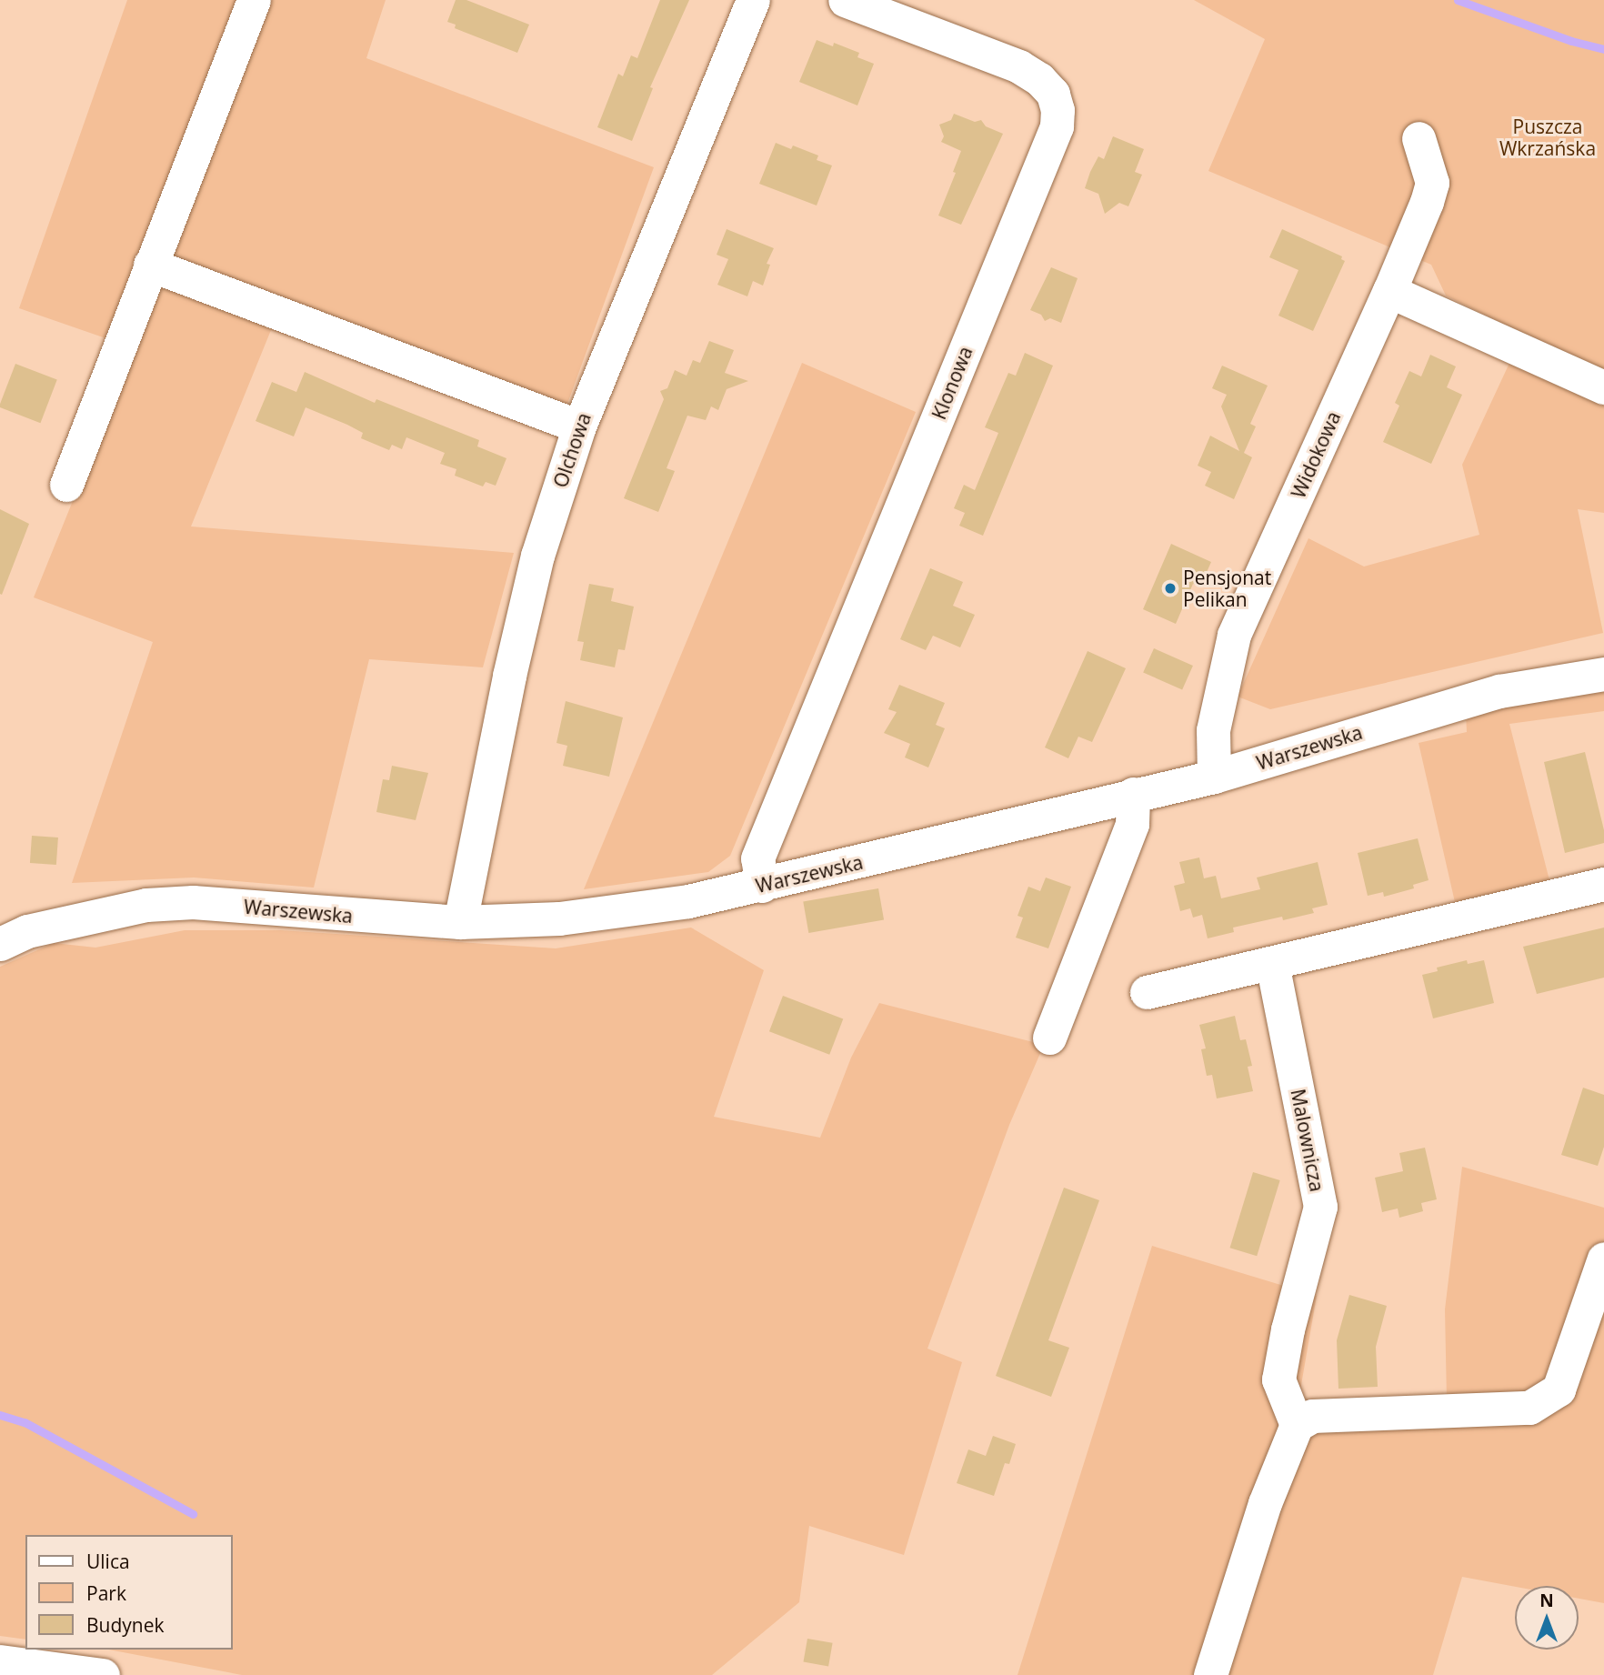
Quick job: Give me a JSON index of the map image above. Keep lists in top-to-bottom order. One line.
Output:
{"streets":{"street":["Klonowa","Olchowa","Widokowa","Warszewska","Malownicza"]},"crossings":[["Klonowa","Warszewska"],["Olchowa","Warszewska"],["Widokowa","Warszewska"]],"parks":["Puszcza Wkrzańska"],"places":["Pensjonat Pelikan"],"legend":["Ulica","Park","Budynek"],"north":"top"}
